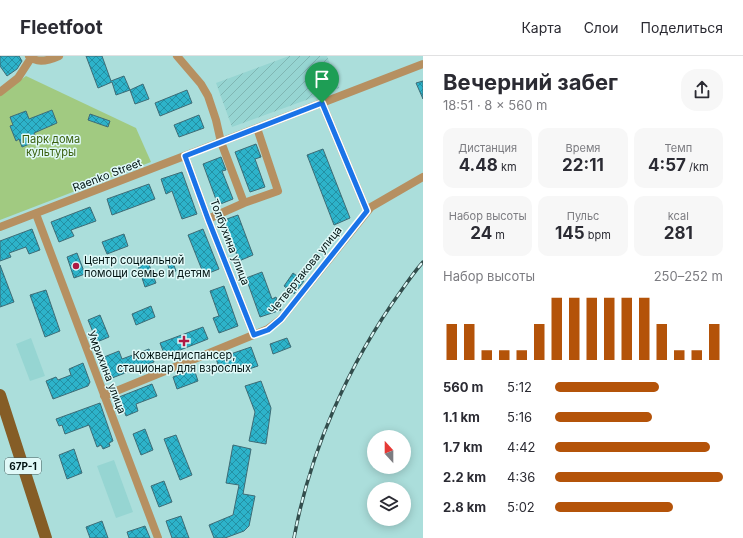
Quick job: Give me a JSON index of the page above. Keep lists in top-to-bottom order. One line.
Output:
{"streets":{"main road":["67Р-1"],"street":["Raenko Street","Толбухина улица","Четвертакова улица","Умрихина улица"]},"crossings":[["Raenko Street","Толбухина улица"],["Raenko Street","Умрихина улица"],["Толбухина улица","Четвертакова улица"],["Четвертакова улица","Умрихина улица"]],"parks":["Парк дома культуры"],"places":{"other":["Центр социальной помощи семье и детям"],"health":["Кожвендиспансер, стационар для взрослых"]},"north":"top","page":{"header":"Fleetfoot","nav":["Карта","Слои","Поделиться"],"heading":["Вечерний забег","18:51 · 8 × 560 m"],"stats":[["Дистанция","4.48 km"],["Время","22:11"],["Темп","4:57 /km"],["Набор высоты","24 m"],["Пульс","145 bpm"],["kcal","281"]],"chart":["Набор высоты","250–252 m"],"list":[{"name":"560 m","note":"5:12"},{"name":"1.1 km","note":"5:16"},{"name":"1.7 km","note":"4:42"},{"name":"2.2 km","note":"4:36"},{"name":"2.8 km","note":"5:02"}]}}
